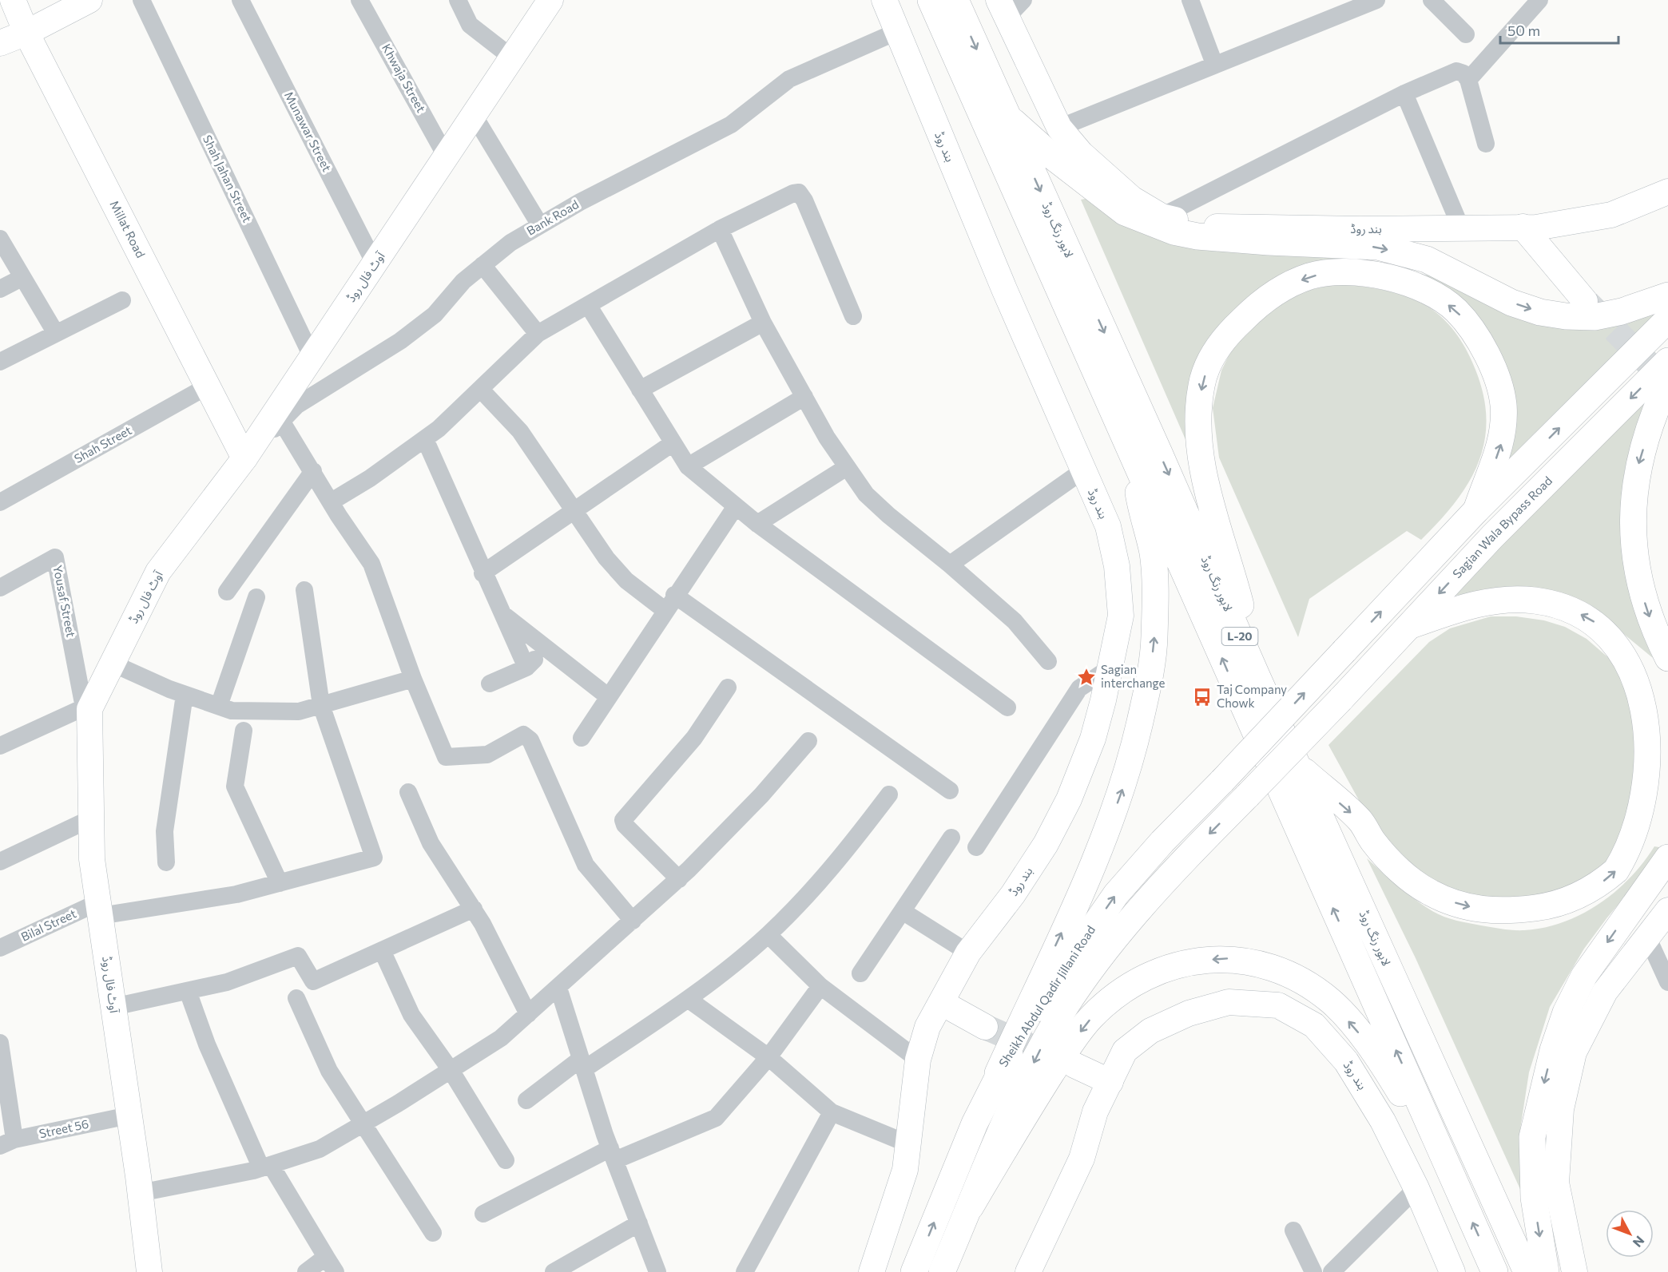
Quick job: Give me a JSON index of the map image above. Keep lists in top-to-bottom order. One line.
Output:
{"streets":{"main road":["بند روڈ","Millat Road","لاہور رنگ روڈ","آوٹ فال روڈ","Sagian Wala Bypass Road","L-20","Sheikh Abdul Qadir Jillani Road"],"street":["Khwaja Street","Munawar Street","Shah Jahan Street","Bank Road","Shah Street","Yousaf Street","Bilal Street","Street 56"]},"crossings":[["Khwaja Street","آوٹ فال روڈ"],["Munawar Street","آوٹ فال روڈ"],["بند روڈ","Bank Road"],["Shah Jahan Street","آوٹ فال روڈ"],["Bank Road","Millat Road"],["Bank Road","آوٹ فال روڈ"],["Millat Road","آوٹ فال روڈ"],["Millat Road","Shah Street"],["آوٹ فال روڈ","Yousaf Street"],["آوٹ فال روڈ","Bilal Street"],["آوٹ فال روڈ","Street 56"],["Sagian Wala Bypass Road","Sheikh Abdul Qadir Jillani Road"]],"places":{"place":["Sagian interchange"],"bus stop":["Taj Company Chowk"]},"scale_bar":"50 m","north":"bottom right"}
